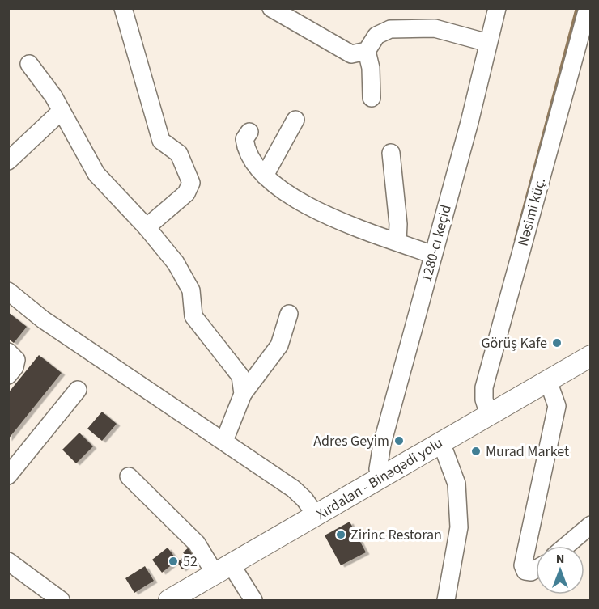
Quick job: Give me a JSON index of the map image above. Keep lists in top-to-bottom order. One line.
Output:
{"streets":{"main road":["Xırdalan - Binəqədi yolu"],"street":["Nəsimi küç.","1280-cı keçid"]},"crossings":[["Nəsimi küç.","Xırdalan - Binəqədi yolu"],["1280-cı keçid","Xırdalan - Binəqədi yolu"]],"places":["Görüş Kafe","Adres Geyim","Murad Market","Zirinc Restoran","52"],"north":"top"}
